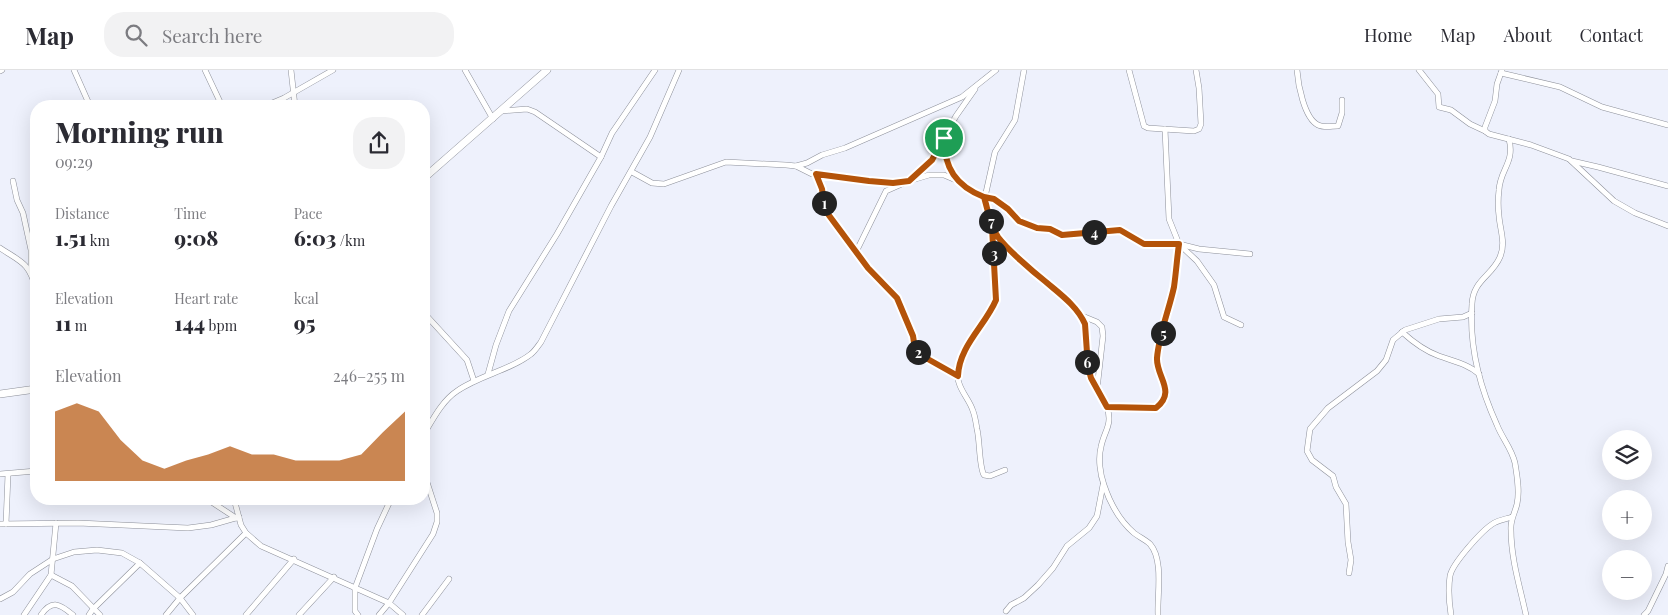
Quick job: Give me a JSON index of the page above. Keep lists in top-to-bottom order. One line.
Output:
{"page":{"header":"Map","search":"Search here","nav":["Home","Map","About","Contact"],"heading":["Morning run","09:29"],"stats":[["Distance","1.51 km"],["Time","9:08"],["Pace","6:03 /km"],["Elevation","11 m"],["Heart rate","144 bpm"],["kcal","95"]],"pins":["1","7","4","3","5","2","6"],"chart":["Elevation","246–255 m"],"map_buttons":["+","−"]}}
